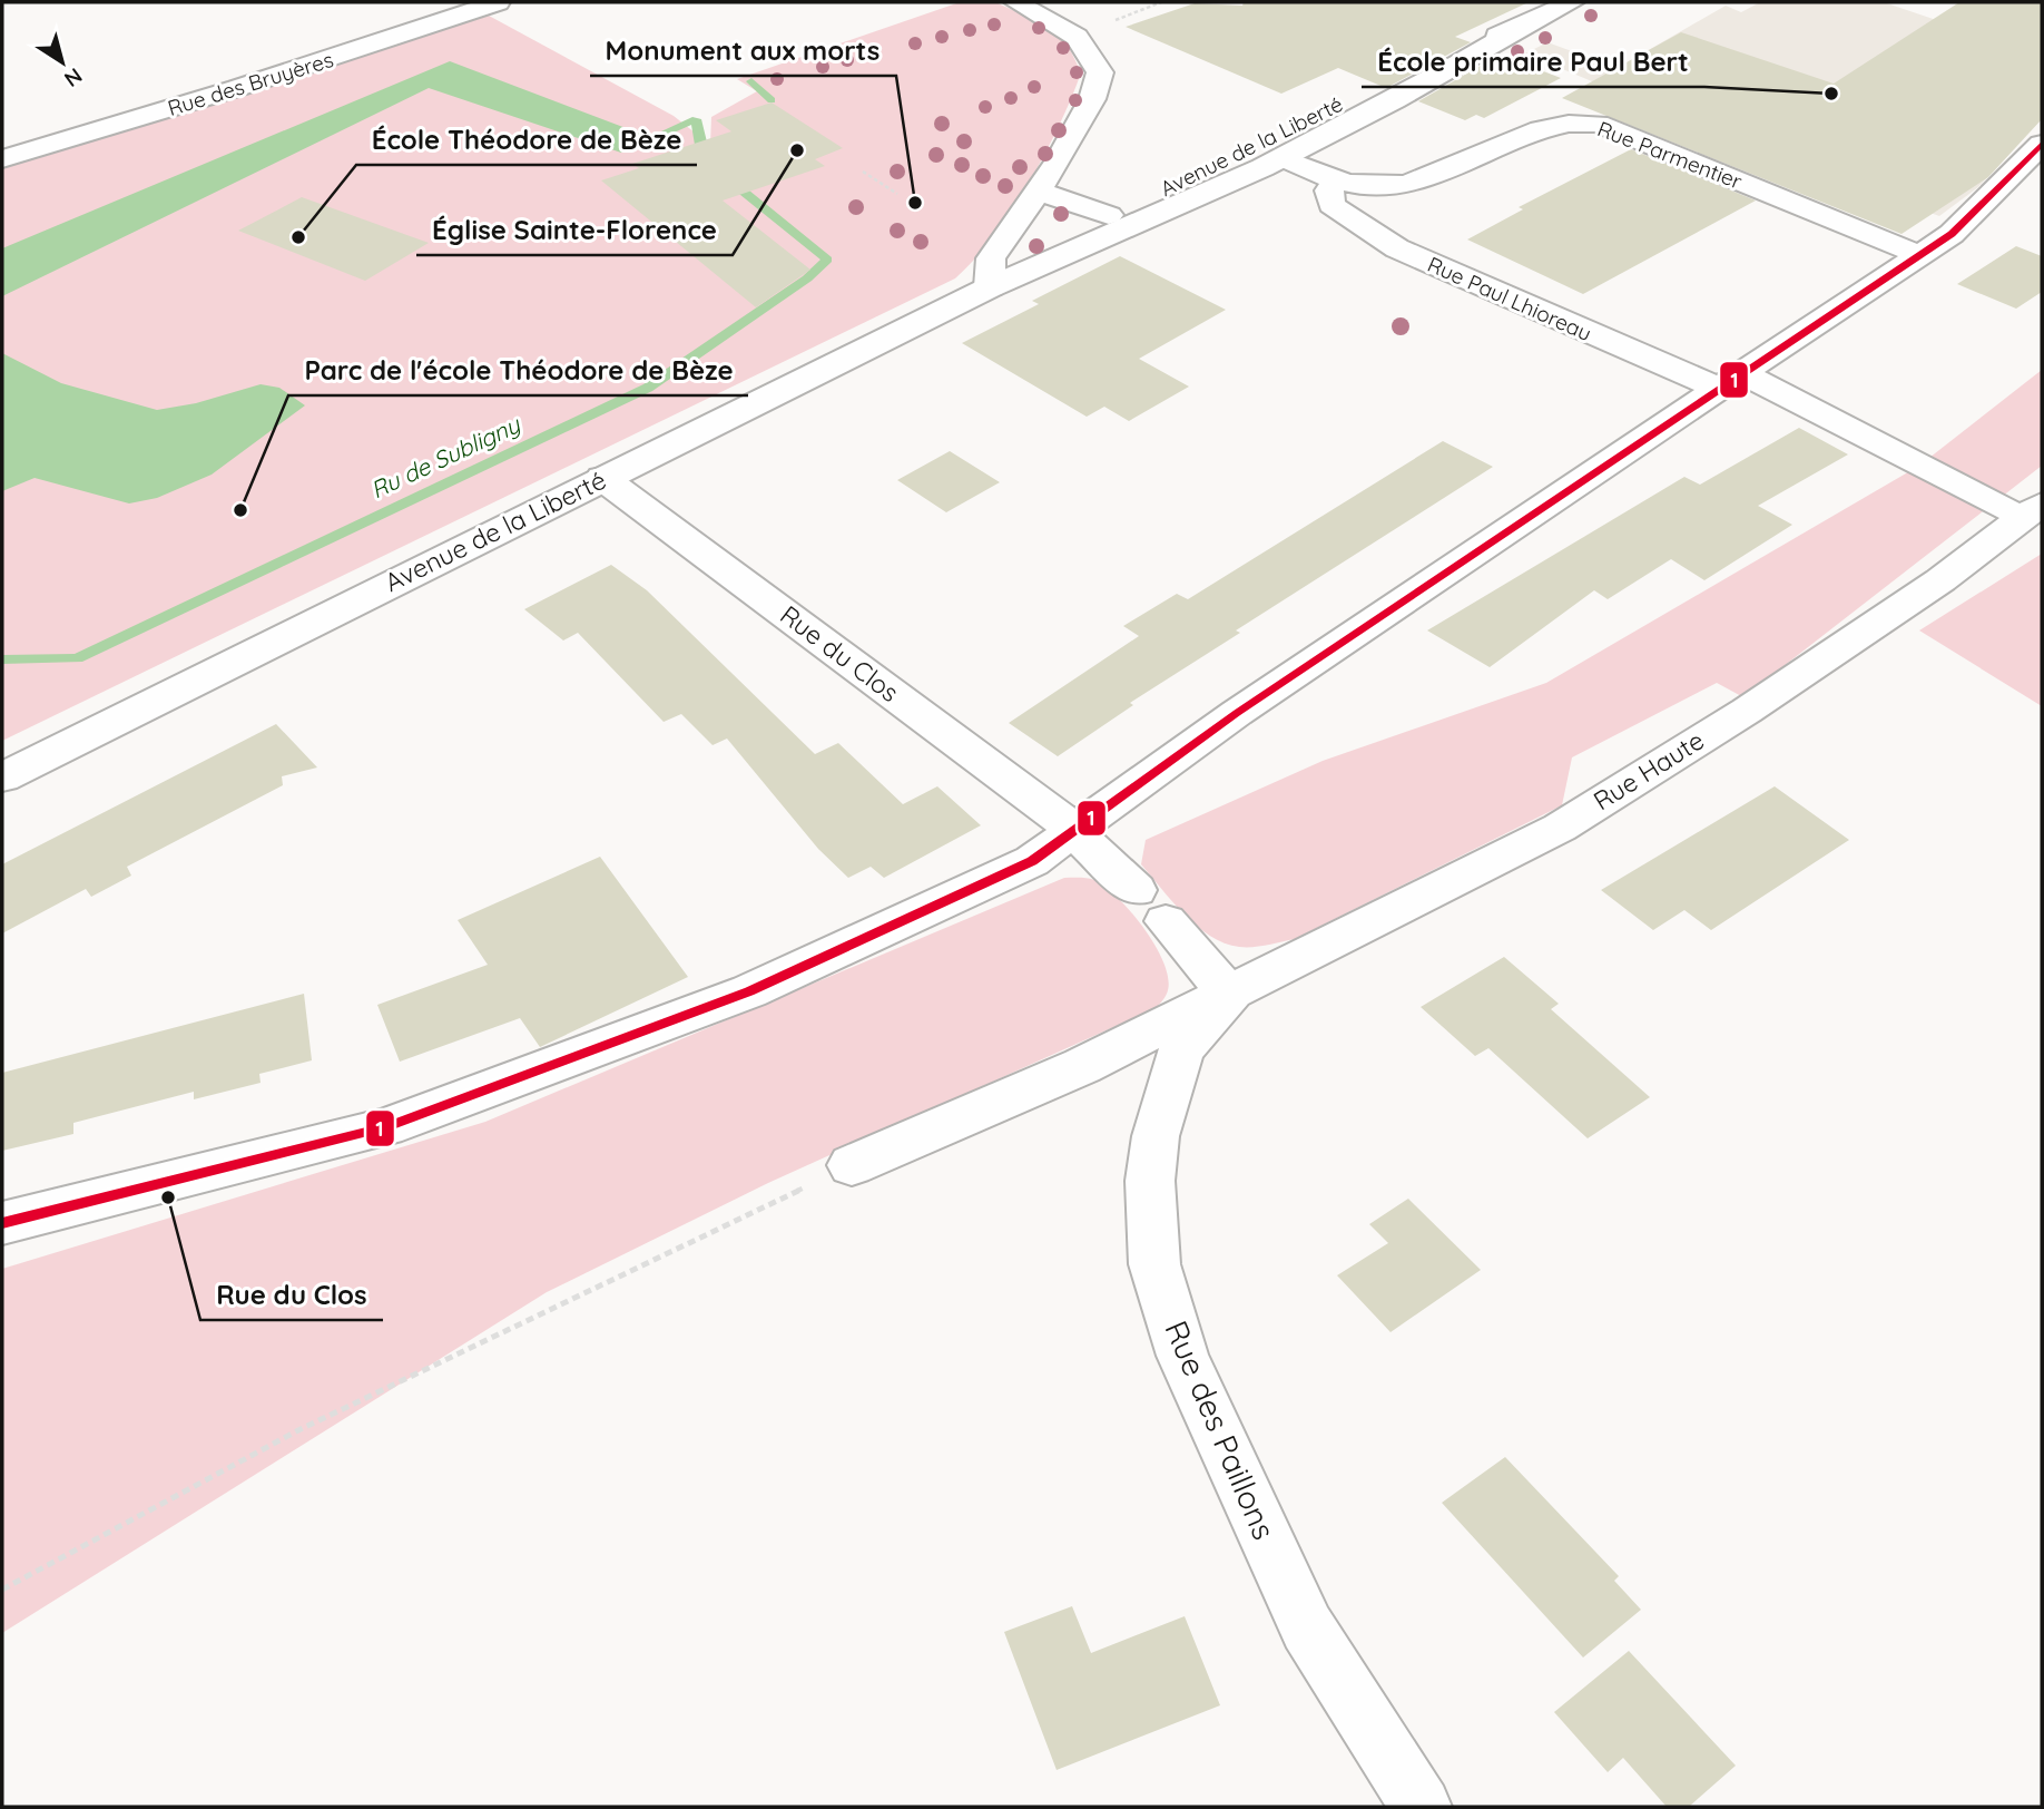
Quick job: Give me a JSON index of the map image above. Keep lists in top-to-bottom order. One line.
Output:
{"streets":{"street":["Rue des Bruyères","Avenue de la Liberté","Rue Parmentier","Rue Paul Lhioreau","Rue du Clos","Rue Haute","Rue des Paillons"]},"crossings":[["Avenue de la Liberté","Rue Parmentier"],["Avenue de la Liberté","Rue du Clos"],["Rue Parmentier","Rue Paul Lhioreau"],["Rue Haute","Rue des Paillons"]],"water":["Ru de Subligny"],"places":["École primaire Paul Bert","Église Sainte-Florence","Monument aux morts","École Théodore de Bèze","Parc de l'école Théodore de Bèze","Rue du Clos"],"lines":["transit line 1"],"north":"bottom right"}
